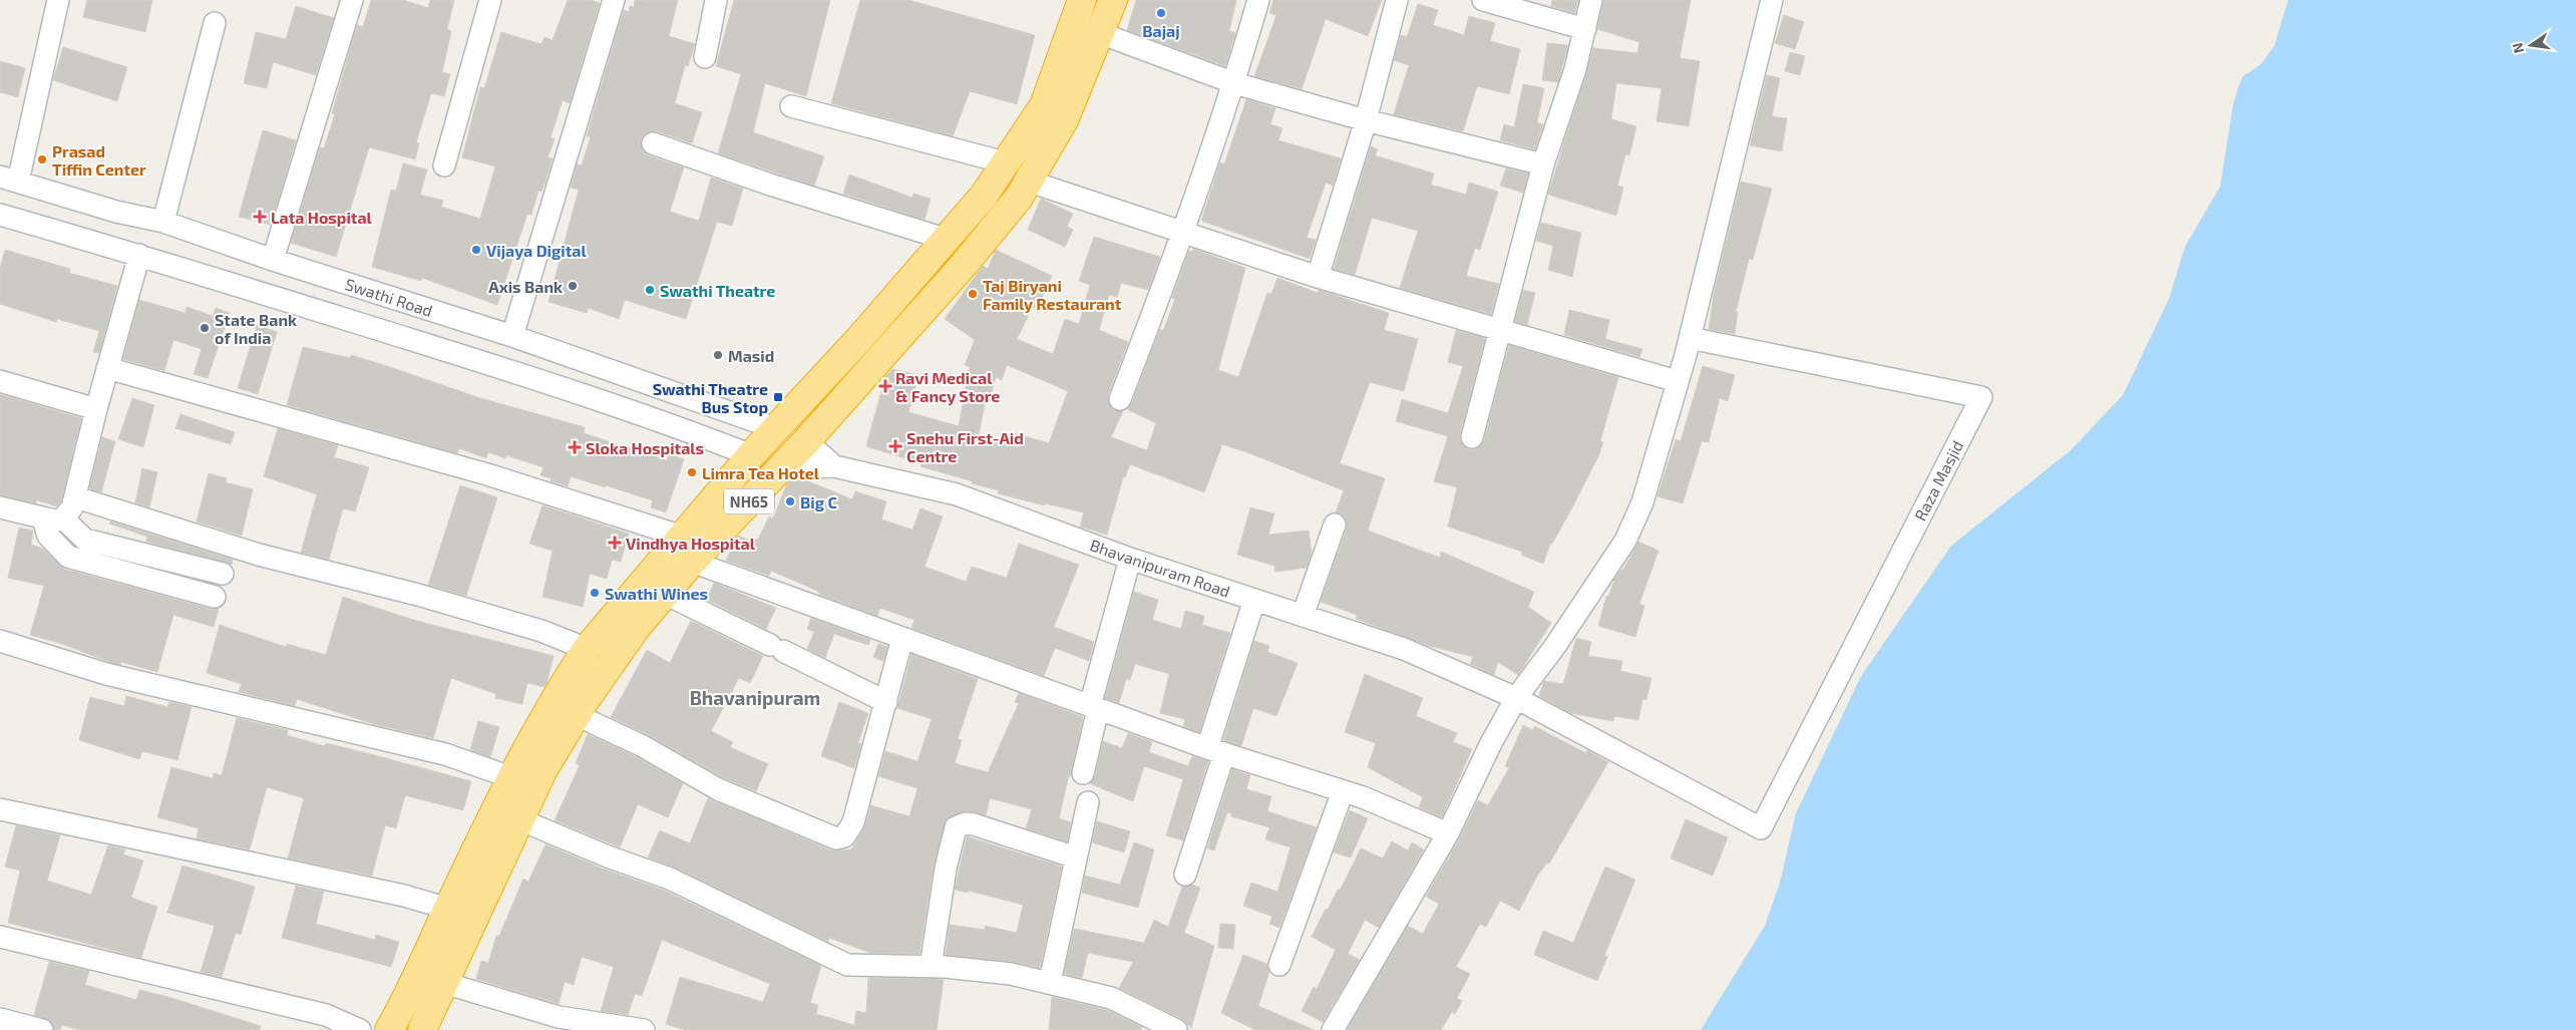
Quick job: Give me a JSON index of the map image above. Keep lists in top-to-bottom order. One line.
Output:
{"streets":{"highway":["NH65"],"street":["Swathi Road","Raza Masjid","Bhavanipuram Road"]},"crossings":[["Swathi Road","NH65"],["Raza Masjid","Bhavanipuram Road"],["NH65","Bhavanipuram Road"]],"districts":["Bhavanipuram"],"places":{"other":["Bajaj","Prasad Tiffin Center","Vijaya Digital","Axis Bank","Swathi Theatre","Taj Biryani Family Restaurant","State Bank of India","Masid","Limra Tea Hotel","Big C","Swathi Wines"],"health":["Lata Hospital","Ravi Medical & Fancy Store","Snehu First-Aid Centre","Sloka Hospitals","Vindhya Hospital"],"transit":["Swathi Theatre Bus Stop"]},"north":"left"}
